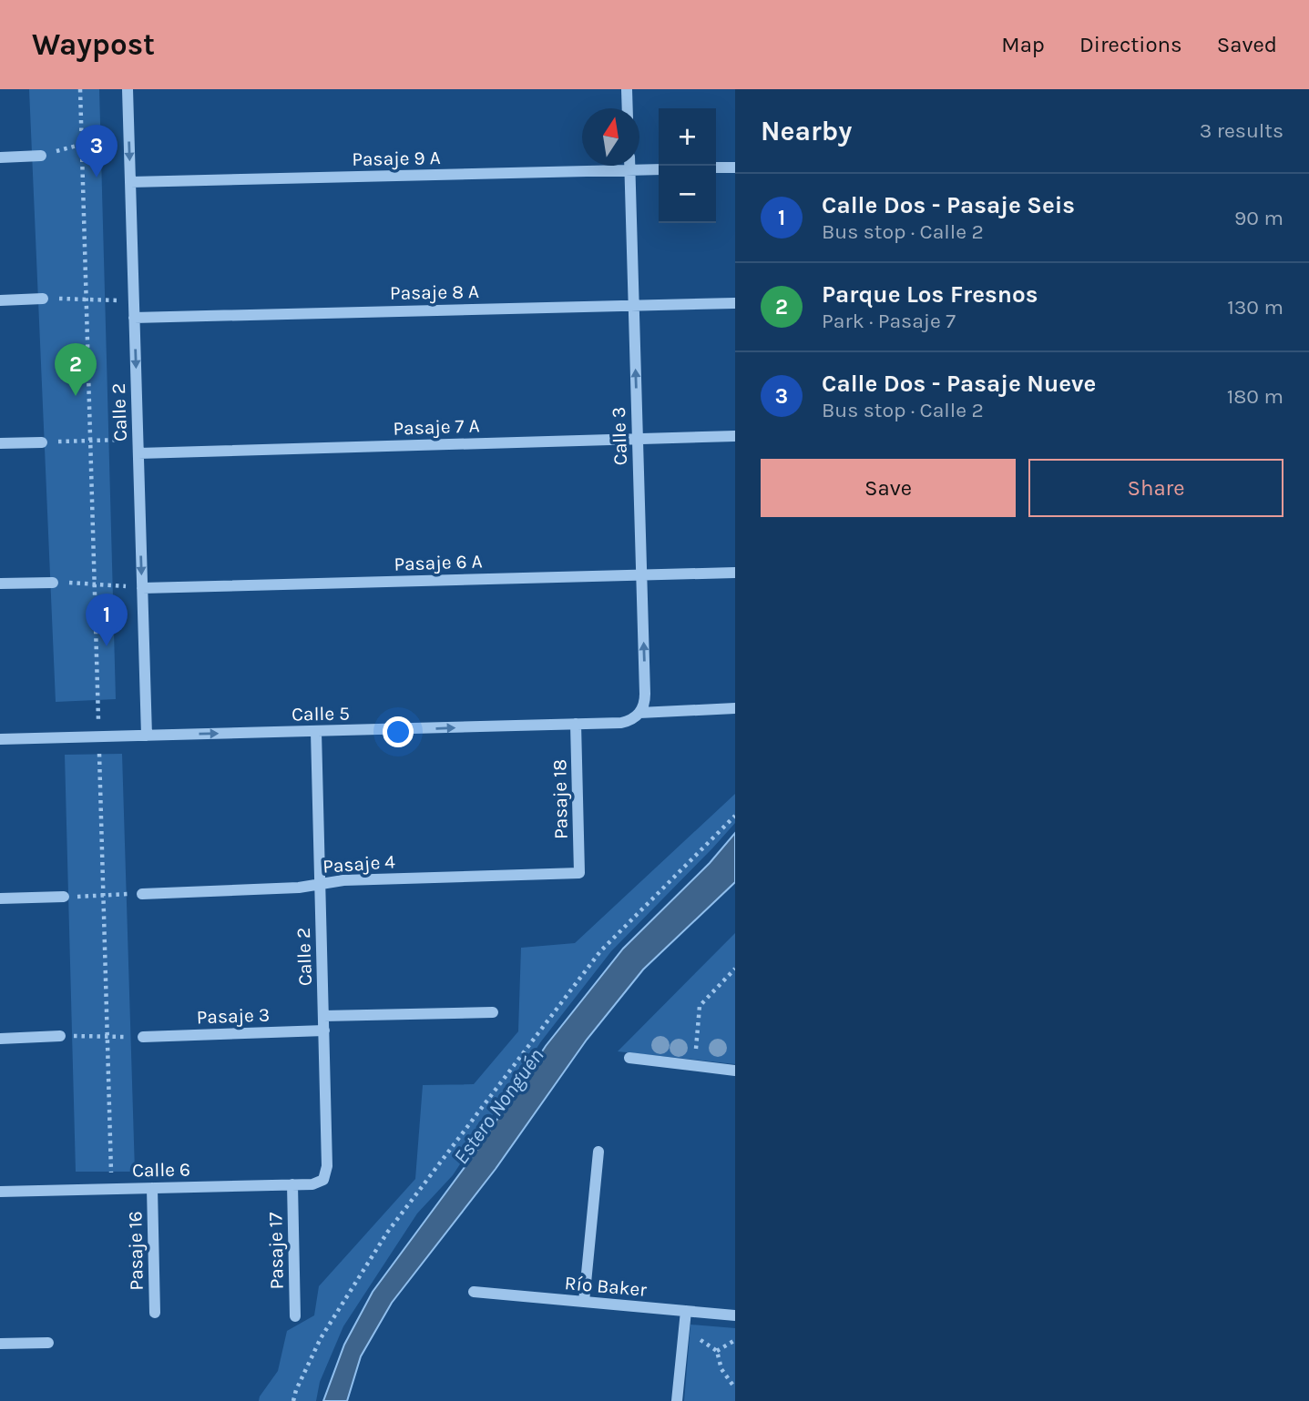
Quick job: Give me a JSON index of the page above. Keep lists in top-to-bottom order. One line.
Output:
{"streets":{"street":["Pasaje 9 A","Pasaje 8 A","Calle 2","Pasaje 7 A","Calle 3","Pasaje 6 A","Calle 5","Pasaje 18","Pasaje 4","Pasaje 3","Calle 6","Pasaje 16","Pasaje 17","Río Baker"]},"crossings":[["Pasaje 9 A","Calle 2"],["Pasaje 9 A","Calle 3"],["Pasaje 8 A","Calle 2"],["Pasaje 8 A","Calle 3"],["Calle 2","Pasaje 7 A"],["Calle 2","Pasaje 6 A"],["Calle 2","Calle 5"],["Calle 2","Pasaje 4"],["Calle 2","Pasaje 3"],["Calle 2","Calle 6"],["Pasaje 7 A","Calle 3"],["Calle 3","Pasaje 6 A"],["Calle 3","Calle 5"],["Calle 5","Pasaje 18"],["Pasaje 18","Pasaje 4"],["Calle 6","Pasaje 16"],["Calle 6","Pasaje 17"]],"one_way":["Calle 3","Calle 5"],"water":["Estero Nonguén"],"north":"top","page":{"header":"Waypost","nav":["Map","Directions","Saved"],"heading":["Nearby","3 results"],"map_buttons":["+","−"],"pins":["3","2","1"],"list":[{"mark":"1","name":"Calle Dos - Pasaje Seis","note":"Bus stop · Calle 2","value":"90 m"},{"mark":"2","name":"Parque Los Fresnos","note":"Park · Pasaje 7","value":"130 m"},{"mark":"3","name":"Calle Dos - Pasaje Nueve","note":"Bus stop · Calle 2","value":"180 m"}],"buttons":["Save","Share"]}}
